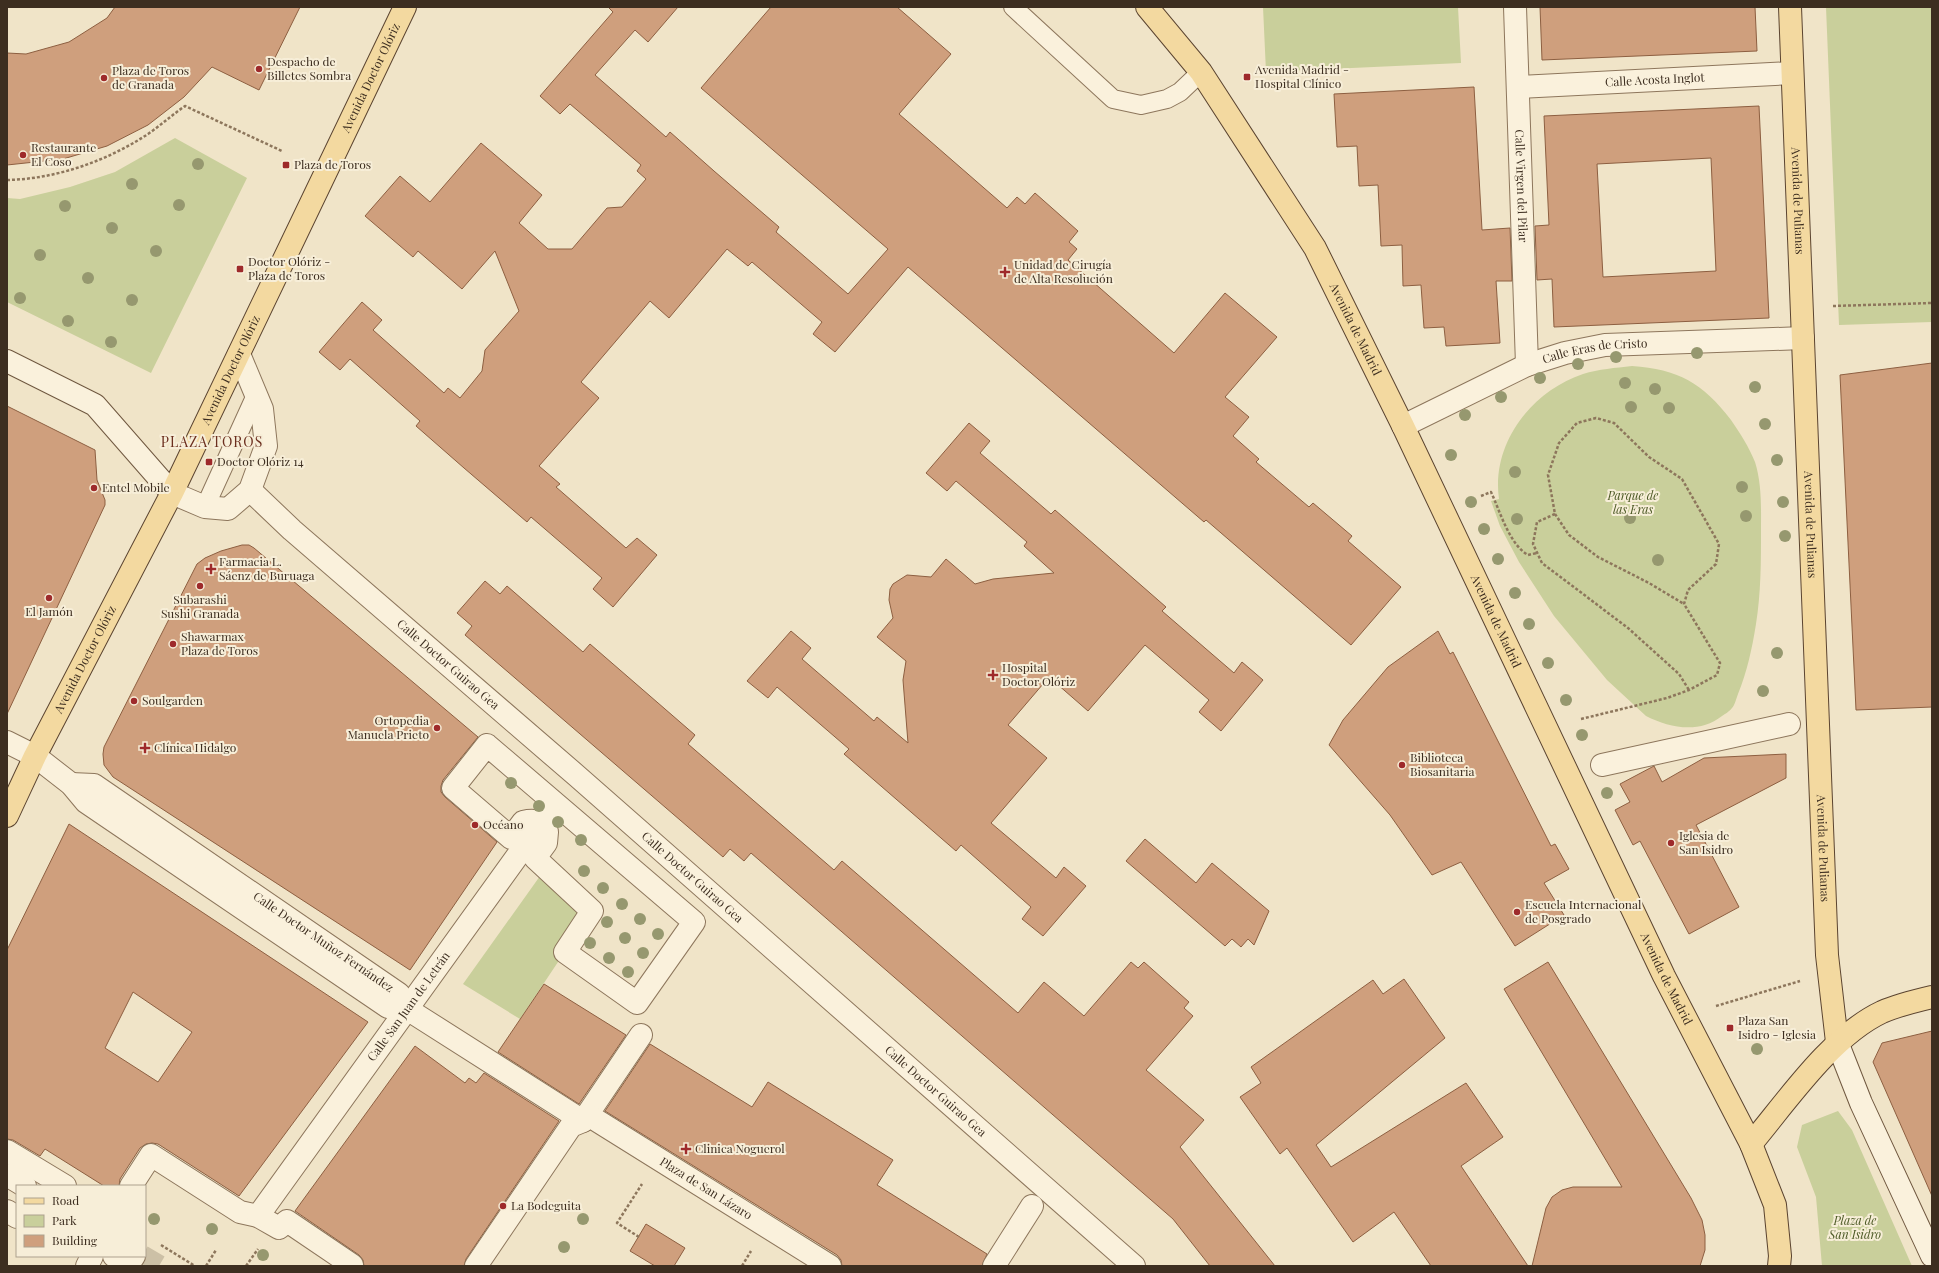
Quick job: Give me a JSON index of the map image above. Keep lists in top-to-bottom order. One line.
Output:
{"streets":{"main road":["Avenida Doctor Olóriz","Avenida de Pulianas","Avenida de Madrid"],"street":["Calle Acosta Inglot","Calle Virgen del Pilar","Calle Eras de Cristo","Calle Doctor Guirao Gea","Calle Doctor Muñoz Fernández","Calle San Juan de Letrán","Plaza de San Lázaro"]},"crossings":[["Avenida Doctor Olóriz","Calle Doctor Muñoz Fernández"],["Calle Acosta Inglot","Calle Virgen del Pilar"],["Calle Acosta Inglot","Avenida de Pulianas"],["Calle Virgen del Pilar","Calle Eras de Cristo"],["Avenida de Pulianas","Calle Eras de Cristo"],["Avenida de Madrid","Calle Eras de Cristo"],["Calle Doctor Muñoz Fernández","Calle San Juan de Letrán"]],"districts":["PLAZA TOROS"],"parks":["Parque de las Eras","Plaza de San Isidro"],"places":{"other":["Despacho de Billetes Sombra","Plaza de Toros de Granada","Restaurante El Coso","Entel Mobile","Subarashi Sushi Granada","El Jamón","Shawarmax Plaza de Toros","Soulgarden","Ortopedia Manuela Prieto","Biblioteca Biosanitaria","Océano","Iglesia de San Isidro","Escuela Internacional de Posgrado","La Bodeguita"],"transit":["Avenida Madrid - Hospital Clínico","Plaza de Toros","Doctor Olóriz - Plaza de Toros","Doctor Olóriz 14","Plaza San Isidro - Iglesia"],"health":["Unidad de Cirugía de Alta Resolución","Farmacia L. Sáenz de Buruaga","Hospital Doctor Olóriz","Clínica Hidalgo","Clinica Noguerol"]},"legend":["Road","Park","Building"]}
